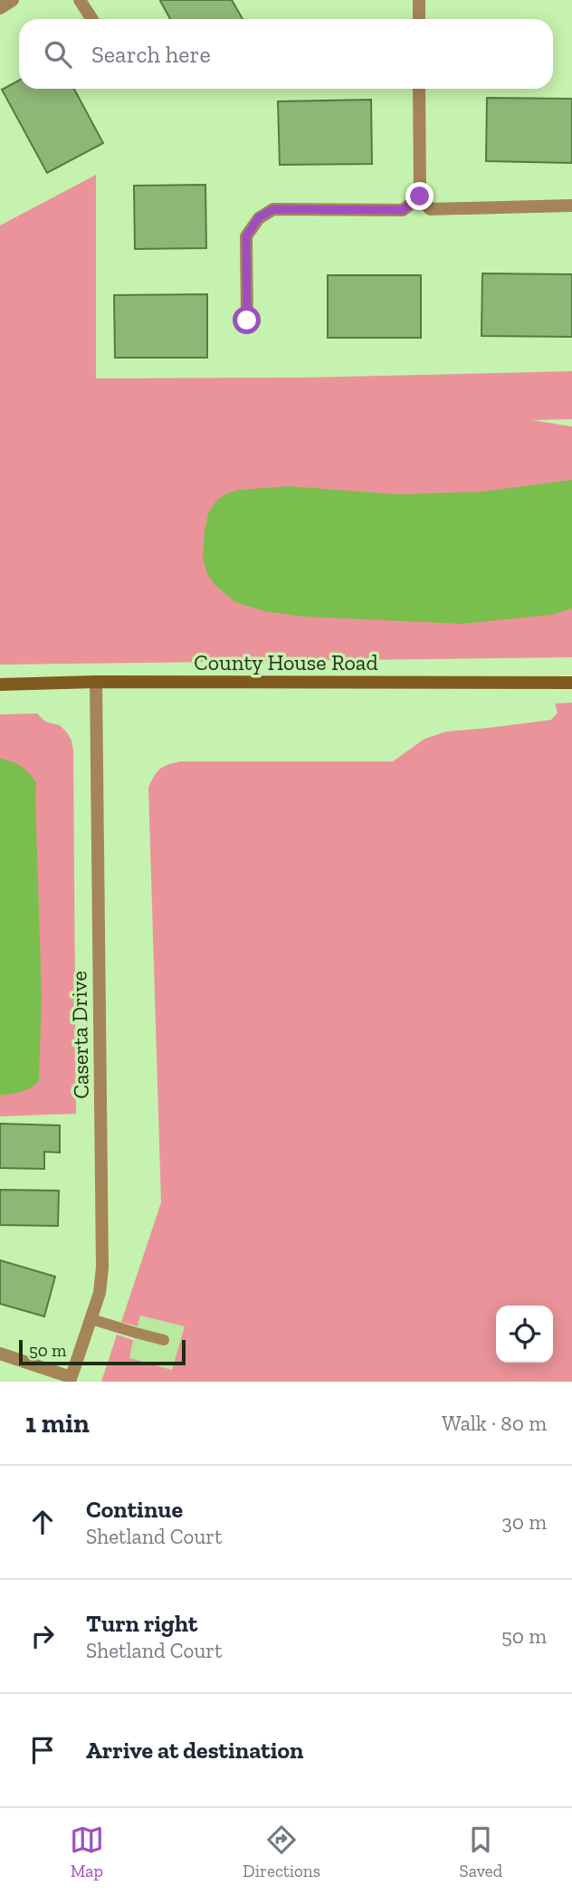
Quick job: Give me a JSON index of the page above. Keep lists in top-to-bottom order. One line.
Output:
{"streets":{"street":["County House Road","Caserta Drive"]},"crossings":[["County House Road","Caserta Drive"]],"scale_bar":"50 m","page":{"search":"Search here","scale":"50 m","heading":["1 min","Walk · 80 m"],"list":[["Continue","Shetland Court","30 m"],["Turn right","Shetland Court","50 m"],"Arrive at destination"],"nav":["Map","Directions","Saved"]}}
